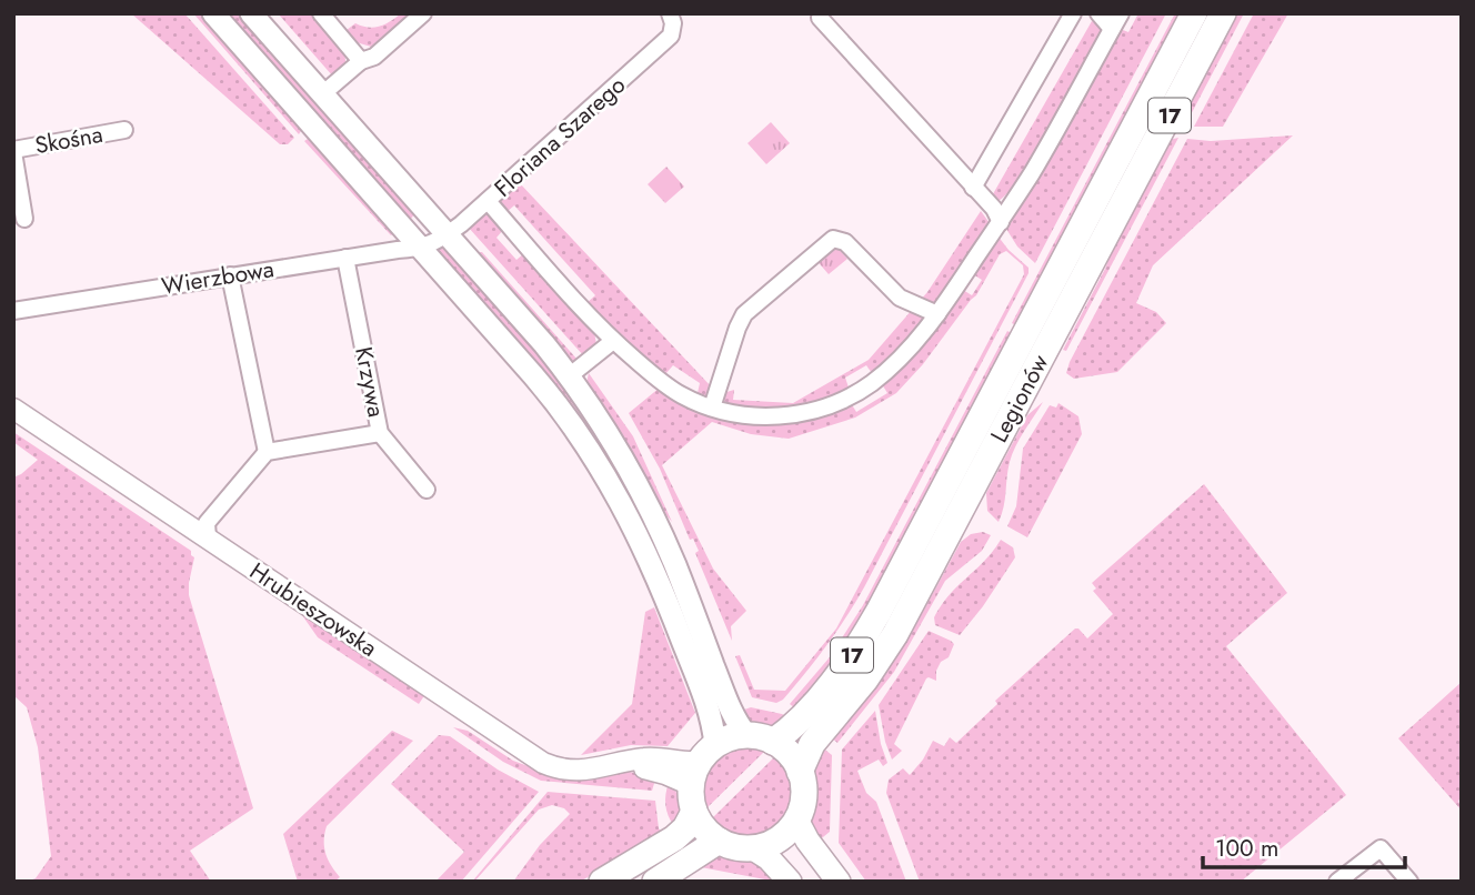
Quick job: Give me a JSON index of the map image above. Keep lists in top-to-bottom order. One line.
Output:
{"streets":{"highway":["17","Legionów"],"street":["Floriana Szarego","Skośna","Wierzbowa","Krzywa","Hrubieszowska"]},"crossings":[["17","Legionów"],["17","Hrubieszowska"],["Floriana Szarego","Wierzbowa"],["Wierzbowa","Krzywa"],["Legionów","Hrubieszowska"]],"scale_bar":"100 m"}
